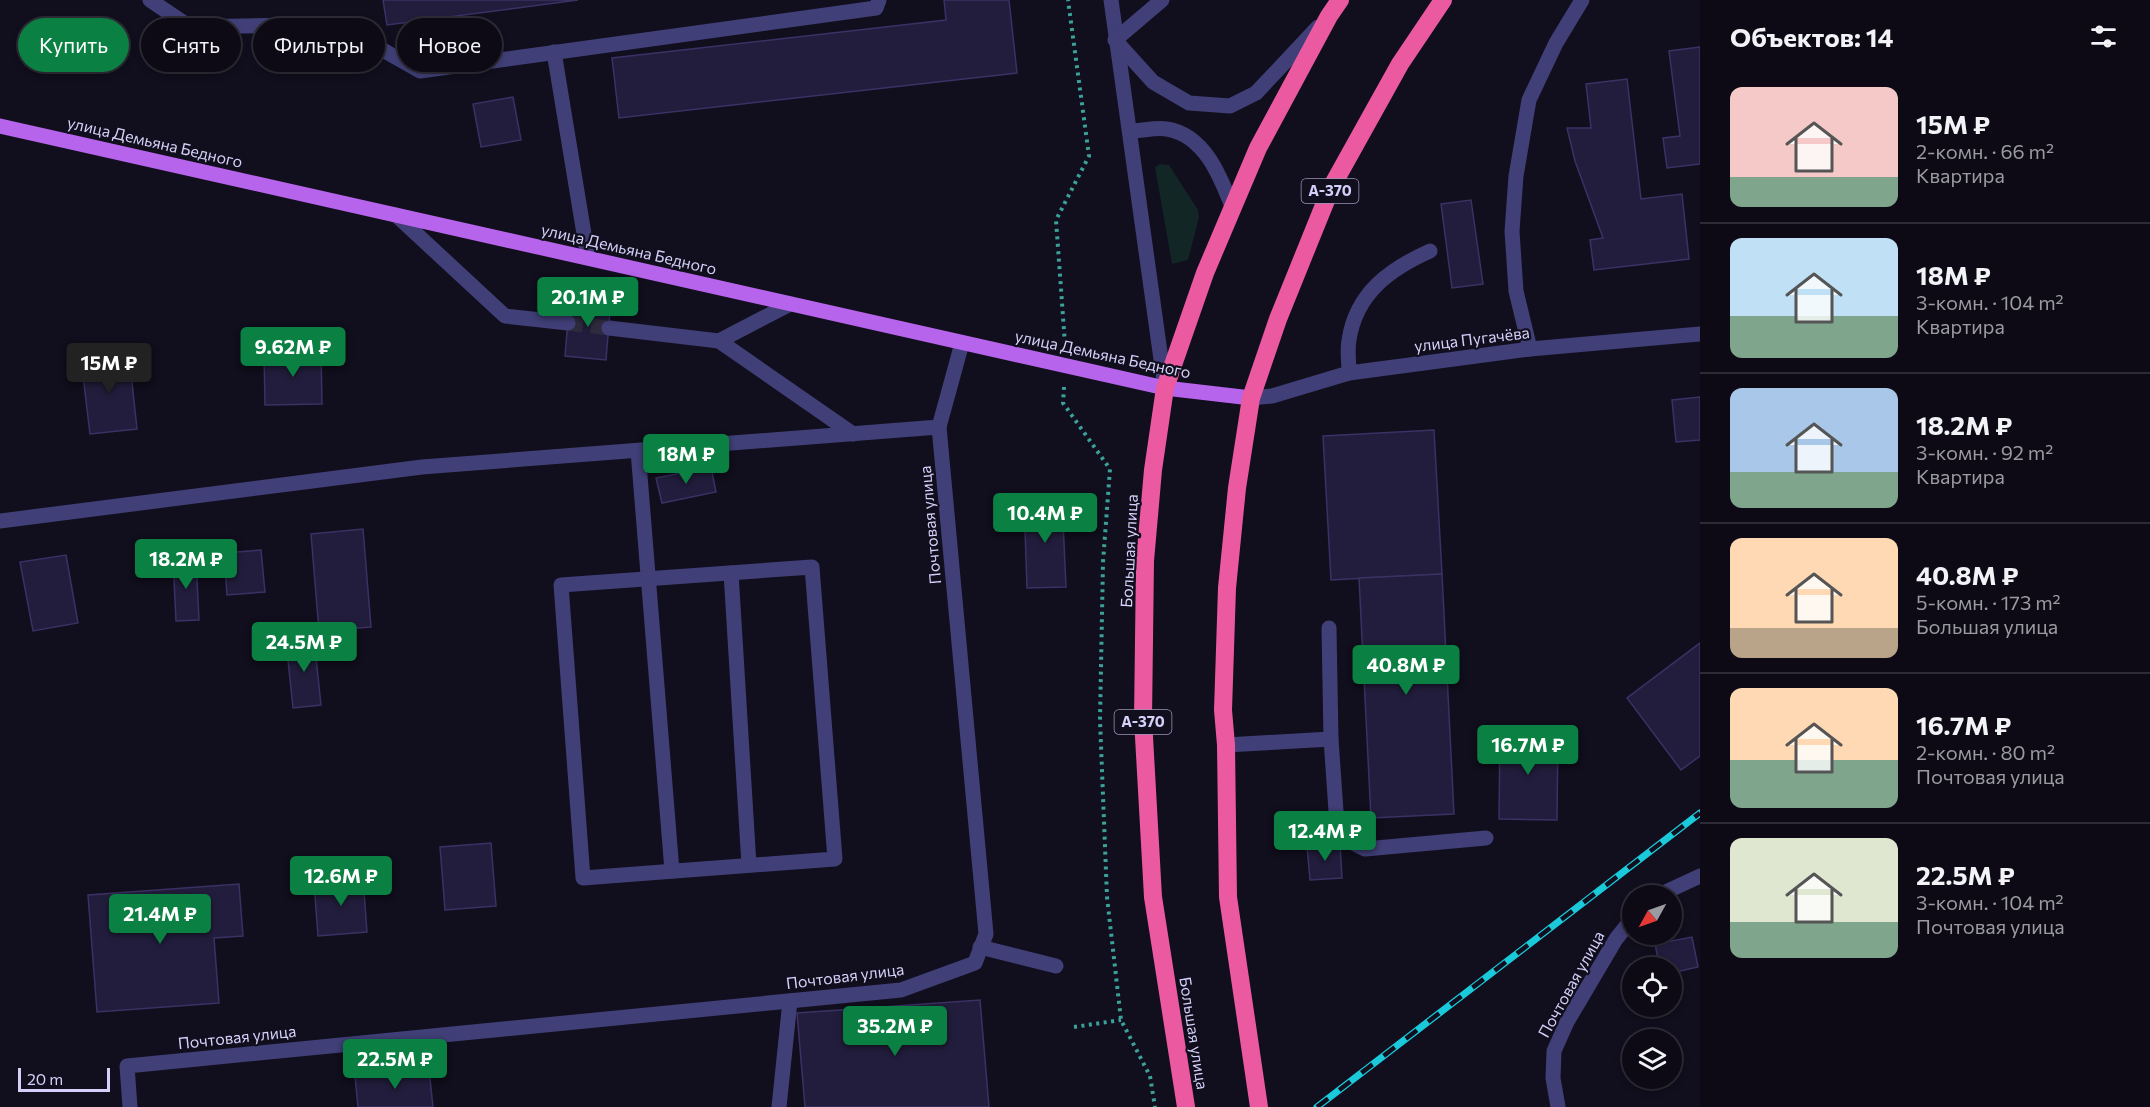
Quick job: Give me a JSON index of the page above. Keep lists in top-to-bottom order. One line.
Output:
{"streets":{"highway":["А-370","Большая улица"],"main road":["улица Демьяна Бедного"],"street":["улица Пугачёва","Почтовая улица"]},"crossings":[["улица Демьяна Бедного","А-370"],["улица Демьяна Бедного","улица Пугачёва"],["улица Демьяна Бедного","Почтовая улица"],["улица Демьяна Бедного","Большая улица"],["А-370","улица Пугачёва"],["А-370","Большая улица"]],"scale_bar":"20 m","north":"bottom left","page":{"heading":"Объектов: 14","chip":["Купить","Снять","Фильтры","Новое"],"list":[{"name":"15M ₽","note":"2-комн. · 66 m² · Квартира"},{"name":"18M ₽","note":"3-комн. · 104 m² · Квартира"},{"name":"18.2M ₽","note":"3-комн. · 92 m² · Квартира"},{"name":"40.8M ₽","note":"5-комн. · 173 m² · Большая улица"},{"name":"16.7M ₽","note":"2-комн. · 80 m² · Почтовая улица"},{"name":"22.5M ₽","note":"3-комн. · 104 m² · Почтовая улица"}],"price":["20.1M ₽","9.62M ₽","15M ₽","18M ₽","10.4M ₽","18.2M ₽","24.5M ₽","40.8M ₽","16.7M ₽","12.4M ₽","12.6M ₽","21.4M ₽","35.2M ₽","22.5M ₽"],"scale":"20 m"}}
